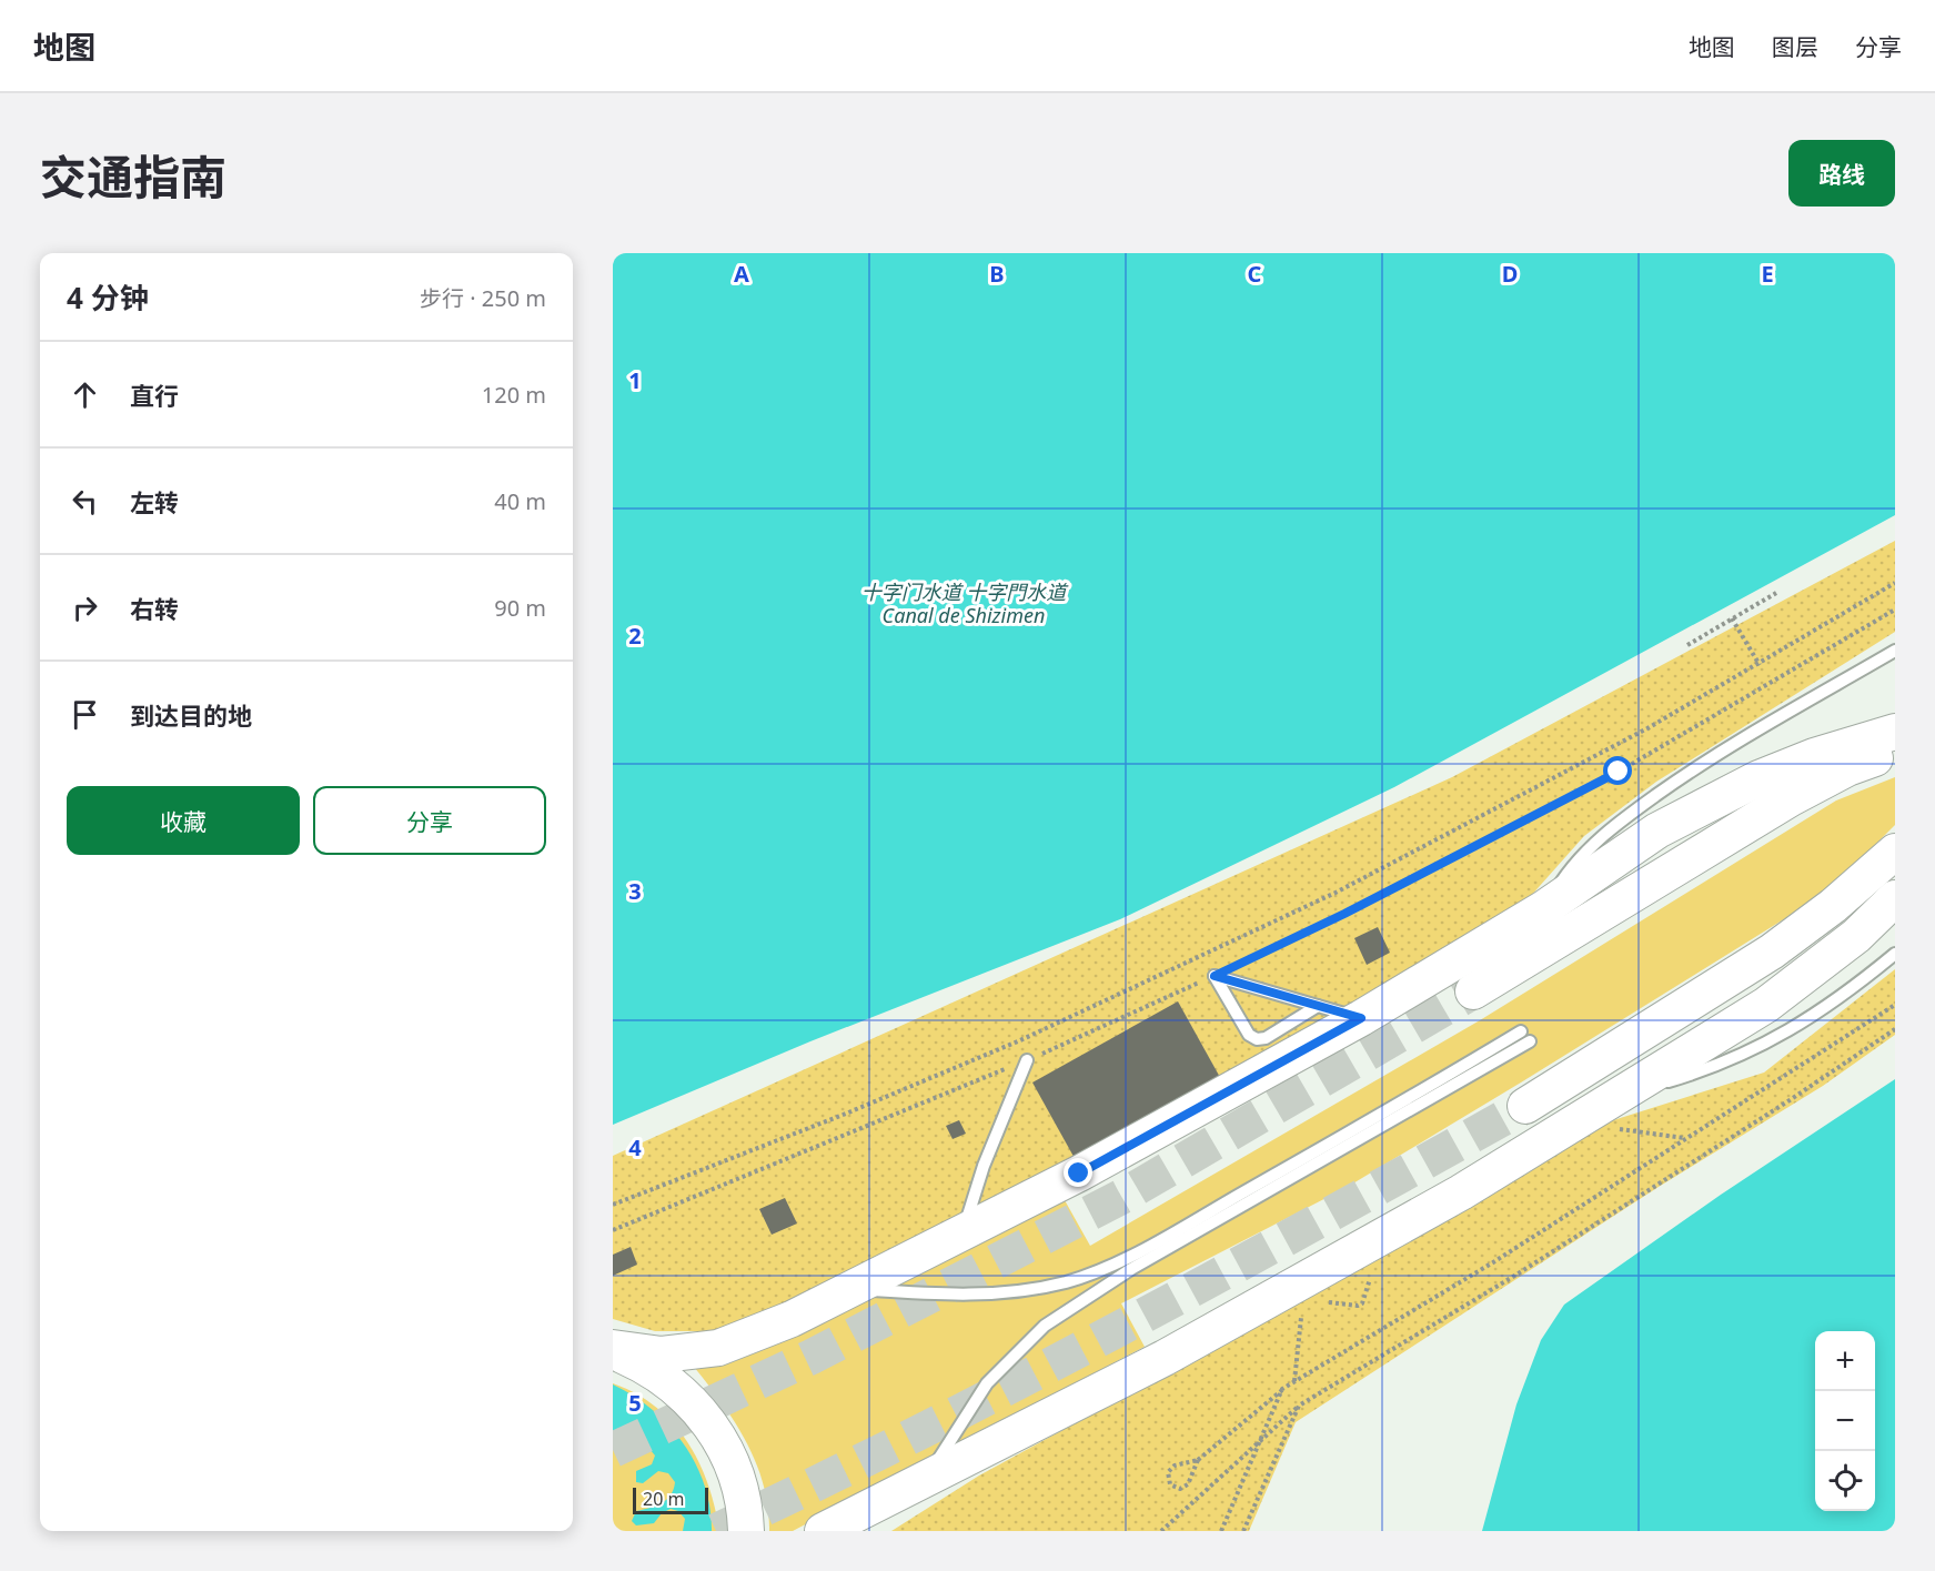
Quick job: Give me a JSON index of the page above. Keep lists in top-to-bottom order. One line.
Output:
{"water":["十字门水道 十字門水道 Canal de Shizimen"],"scale_bar":"20 m","page":{"header":"地图","nav":["地图","图层","分享"],"title":"交通指南","buttons":["路线",["收藏","分享"]],"heading":["4 分钟","步行 · 250 m"],"list":[["直行","120 m"],["左转","40 m"],["右转","90 m"],"到达目的地"],"map_buttons":["+","−"],"scale":"20 m"},"grid":{"columns":["A","B","C","D","E"],"rows":["1","2","3","4","5"]}}
